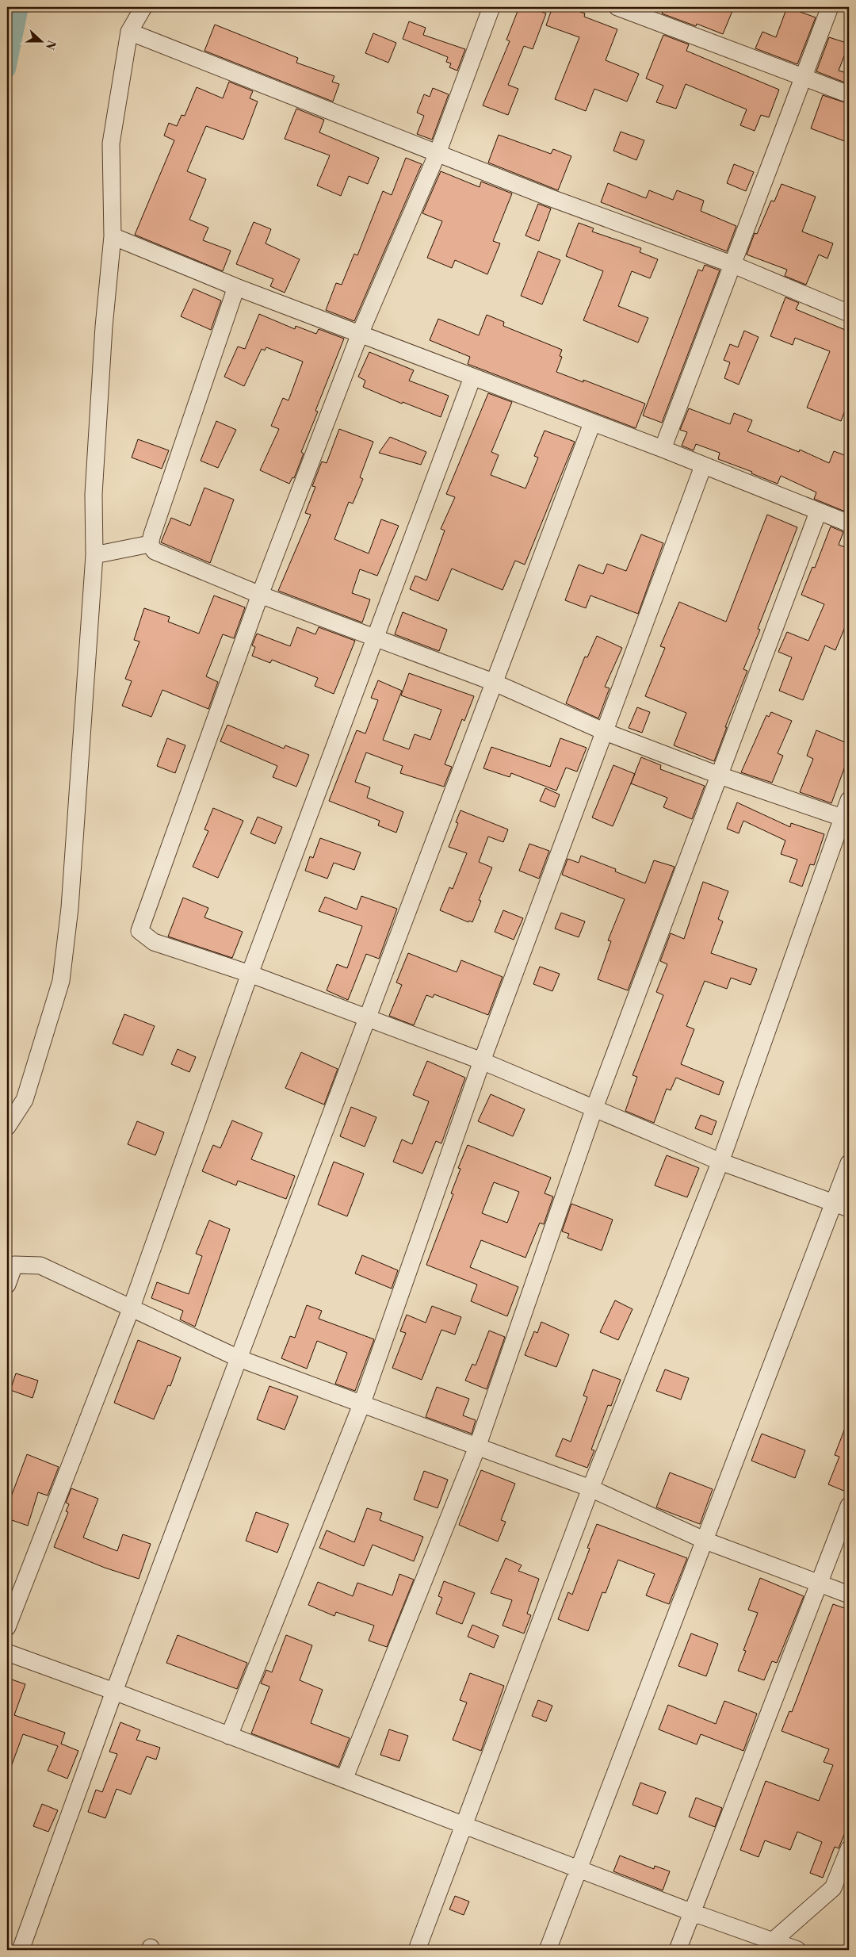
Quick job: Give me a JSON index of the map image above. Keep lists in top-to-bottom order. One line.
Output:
{"north":"right"}
